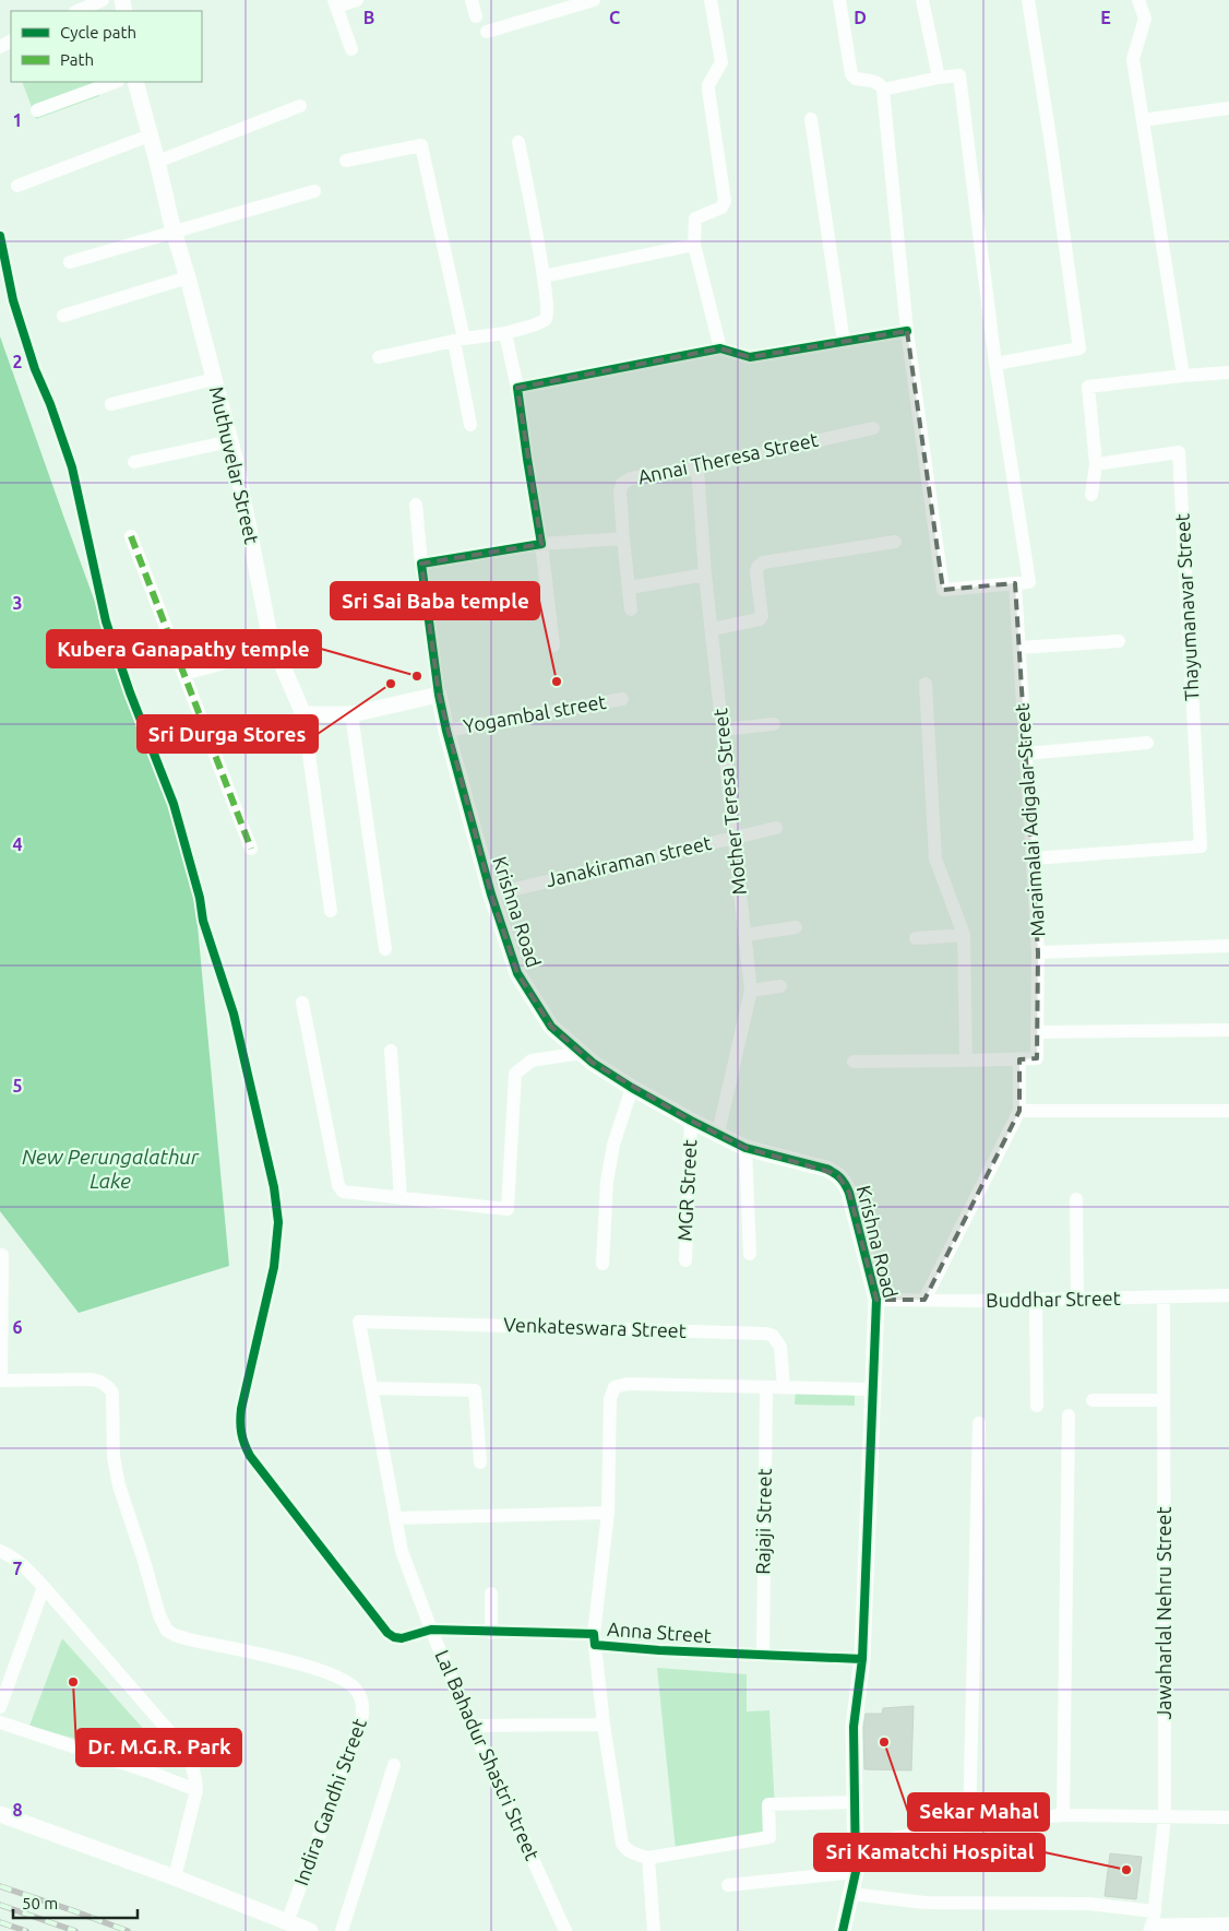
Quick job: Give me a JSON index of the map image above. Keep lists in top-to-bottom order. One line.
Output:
{"streets":{"street":["Annai Theresa Street","Muthuvelar Street","Thayumanavar Street","Yogambal street","Mother Teresa Street","Maraimalai Adigalar Street","Janakiraman street","Krishna Road","MGR Street","Buddhar Street","Venkateswara Street","Rajaji Street","Jawaharlal Nehru Street","Anna Street","Lal Bahadur Shastri Street","Indira Gandhi Street"]},"crossings":[["Annai Theresa Street","Mother Teresa Street"],["Thayumanavar Street","Maraimalai Adigalar Street"],["Yogambal street","Krishna Road"],["Mother Teresa Street","Janakiraman street"],["Mother Teresa Street","Krishna Road"],["Janakiraman street","Krishna Road"],["Krishna Road","MGR Street"],["Krishna Road","Buddhar Street"],["Krishna Road","Anna Street"],["Buddhar Street","Jawaharlal Nehru Street"],["Venkateswara Street","Lal Bahadur Shastri Street"],["Rajaji Street","Anna Street"],["Anna Street","Lal Bahadur Shastri Street"]],"water":["New Perungalathur Lake"],"places":["Kubera Ganapathy temple","Sri Sai Baba temple","Sri Durga Stores","Dr. M.G.R. Park","Sekar Mahal","Sri Kamatchi Hospital"],"legend":["Cycle path","Path"],"scale_bar":"50 m","grid":{"columns":["B","C","D","E"],"rows":["1","2","3","4","5","6","7","8"]}}
